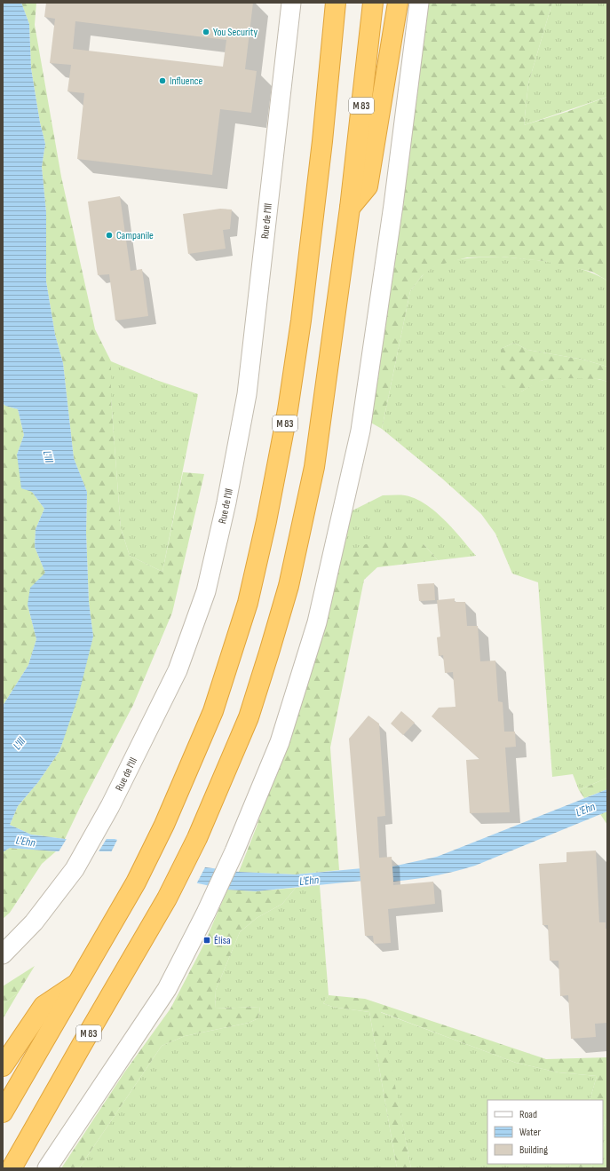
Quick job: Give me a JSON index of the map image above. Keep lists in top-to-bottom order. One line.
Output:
{"streets":{"highway":["M 83"],"street":["Rue de l'Ill"]},"water":["L'Ill","L'Ehn"],"places":{"other":["You Security","Influence","Campanile"],"transit":["Élisa"]},"legend":["Road","Water","Building"]}
